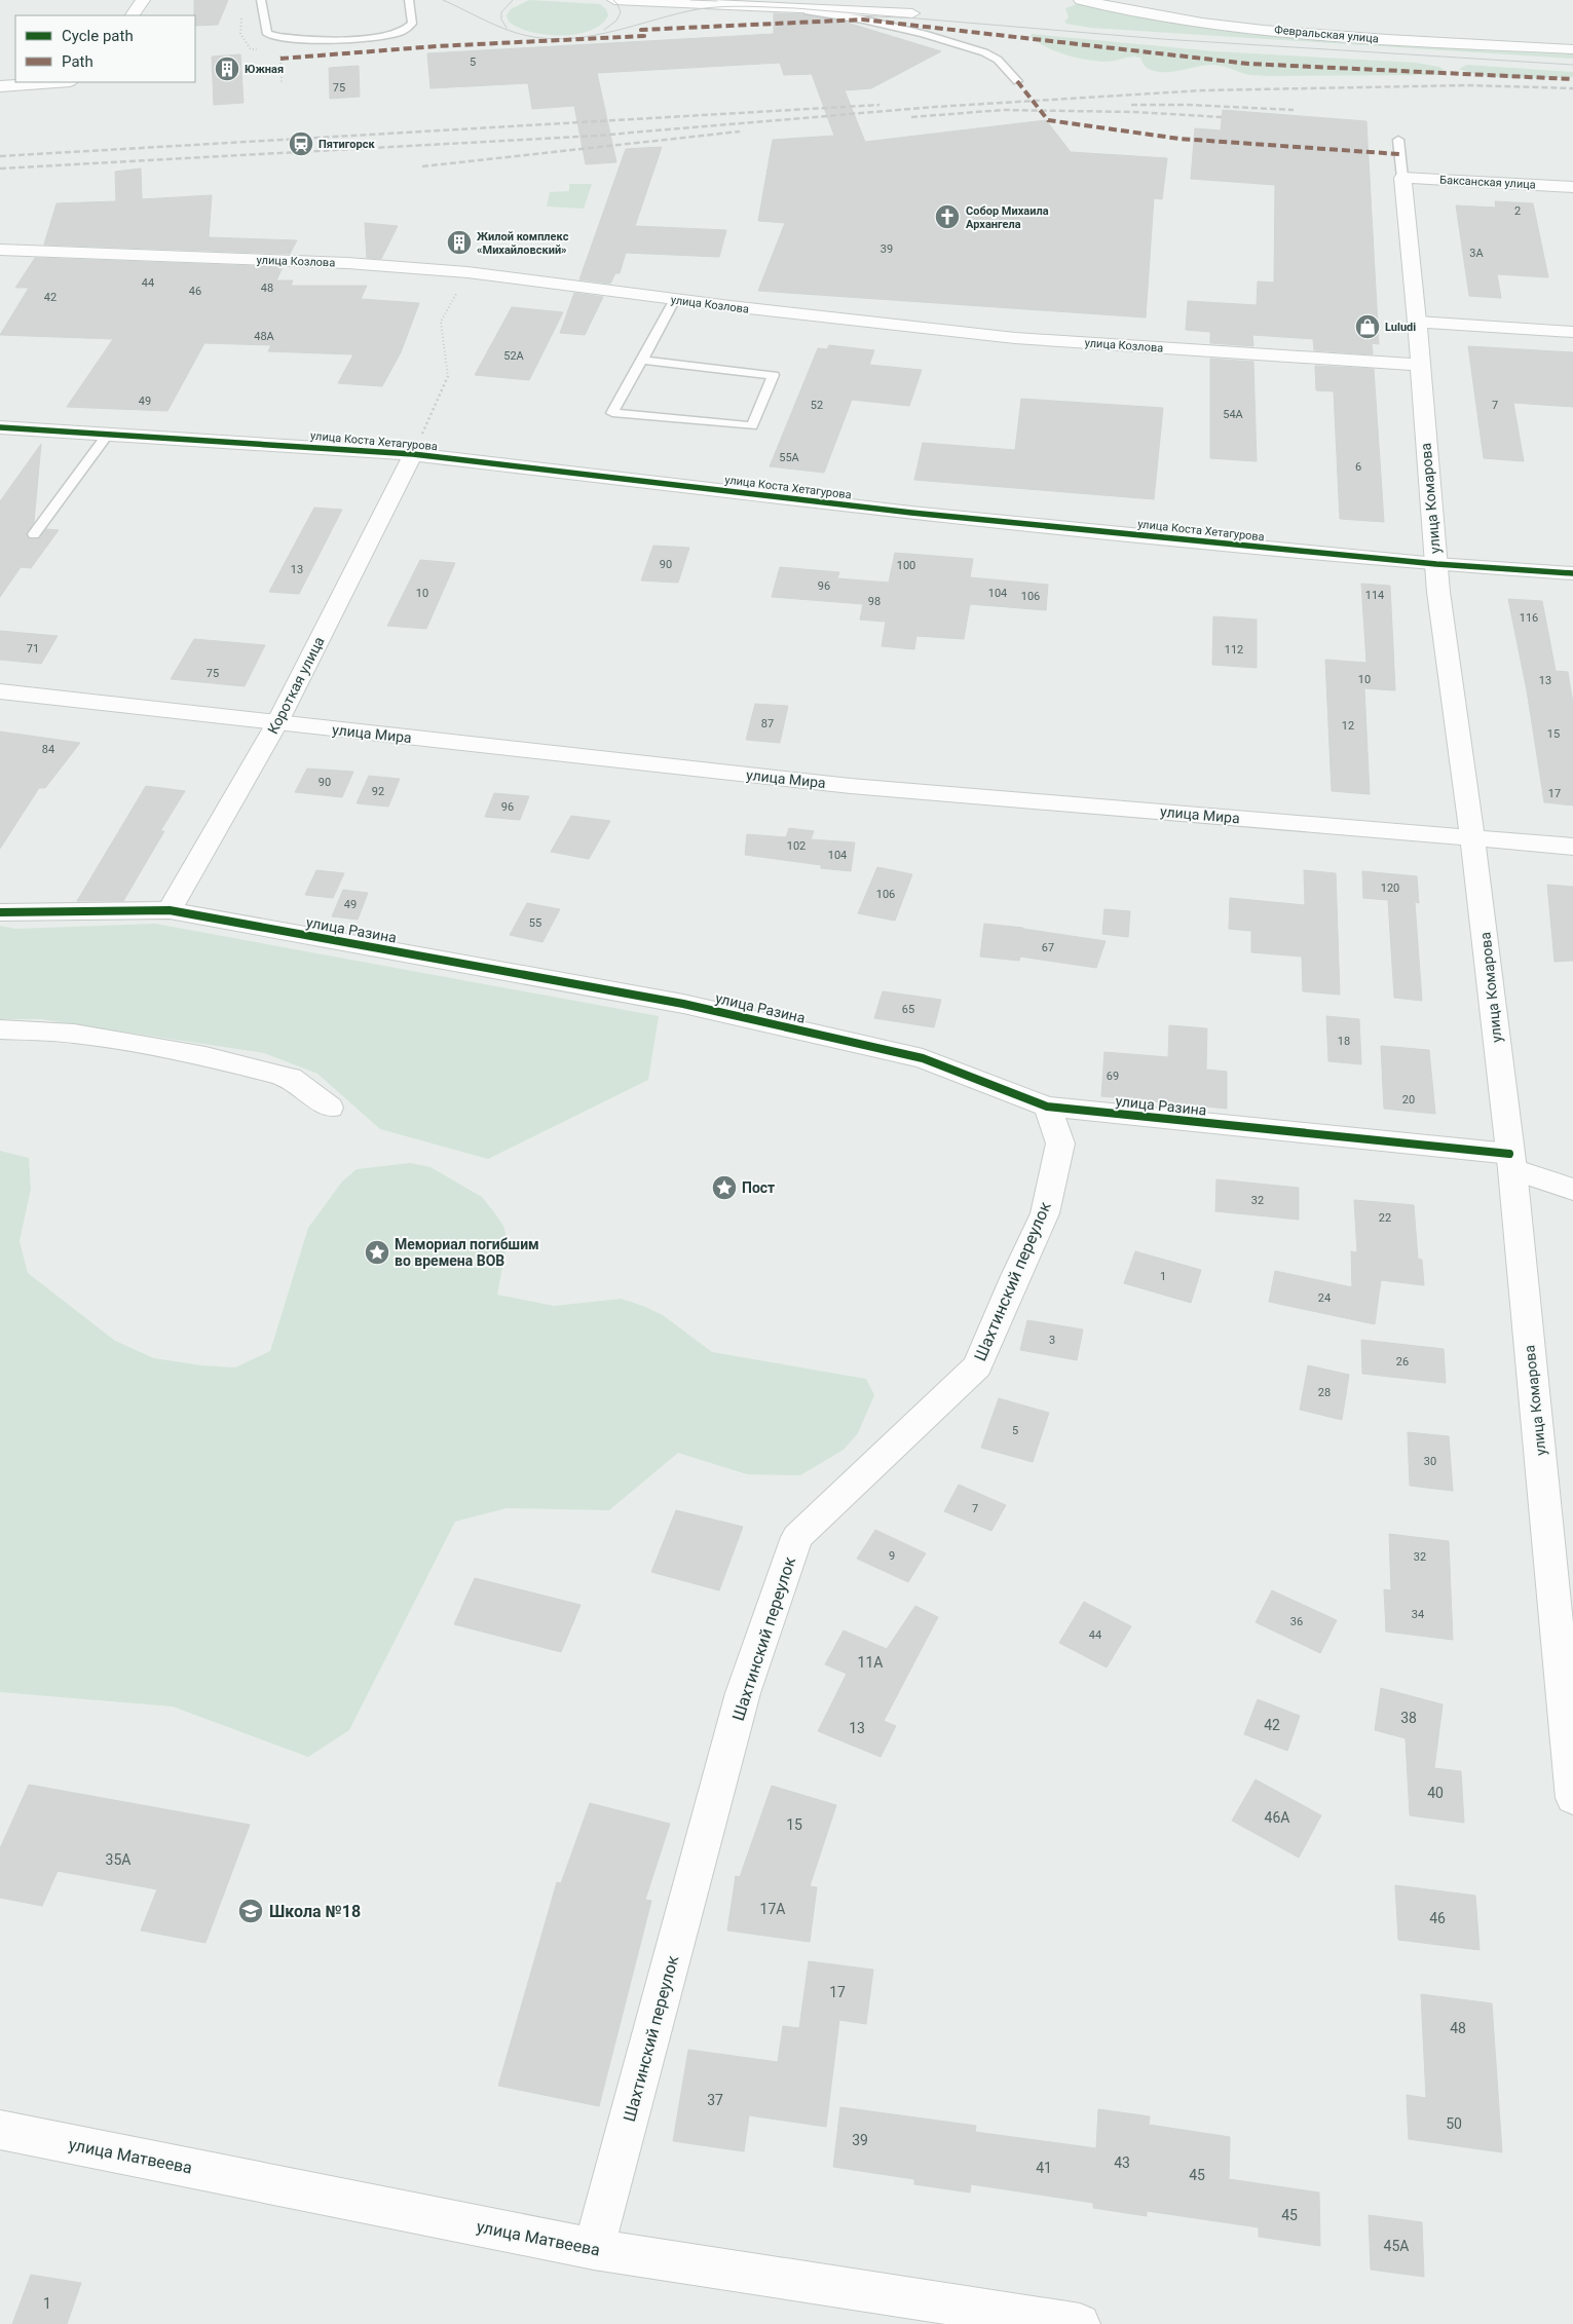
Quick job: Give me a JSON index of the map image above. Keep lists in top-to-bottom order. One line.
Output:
{"streets":{"street":["Февральская улица","Баксанская улица","улица Козлова","улица Коста Хетагурова","улица Комарова","Короткая улица","улица Мира","улица Разина","Шахтинский переулок","улица Матвеева"]},"crossings":[["Баксанская улица","улица Комарова"],["улица Козлова","улица Комарова"],["улица Коста Хетагурова","улица Комарова"],["улица Коста Хетагурова","Короткая улица"],["улица Комарова","улица Мира"],["улица Комарова","улица Разина"],["Короткая улица","улица Мира"],["Короткая улица","улица Разина"],["улица Разина","Шахтинский переулок"],["Шахтинский переулок","улица Матвеева"]],"places":{"building":["Южная","Жилой комплекс «Михайловский»"],"station":["Пятигорск"],"church":["Собор Михаила Архангела"],"shop":["Luludi"],"place":["Пост","Мемориал погибшим во времена ВОВ"],"school or university":["Школа №18"]},"house_numbers":["5","75","2","39","3А","44","48","46","42","48А","52А","49","52","7","54А","55А","6","90","100","13","96","10","104","114","106","98","116","71","112","75","10","13","87","12","15","84","90","92","17","96","102","104","120","106","49","55","67","65","18","69","20","32","22","1","24","3","26","28","5","30","7","9","32","34","36","44","11А","38","42","13","40","46А","15","35А","17А","46","17","48","37","50","39","43","41","45","45","45А","1"],"legend":["Cycle path","Path"]}
